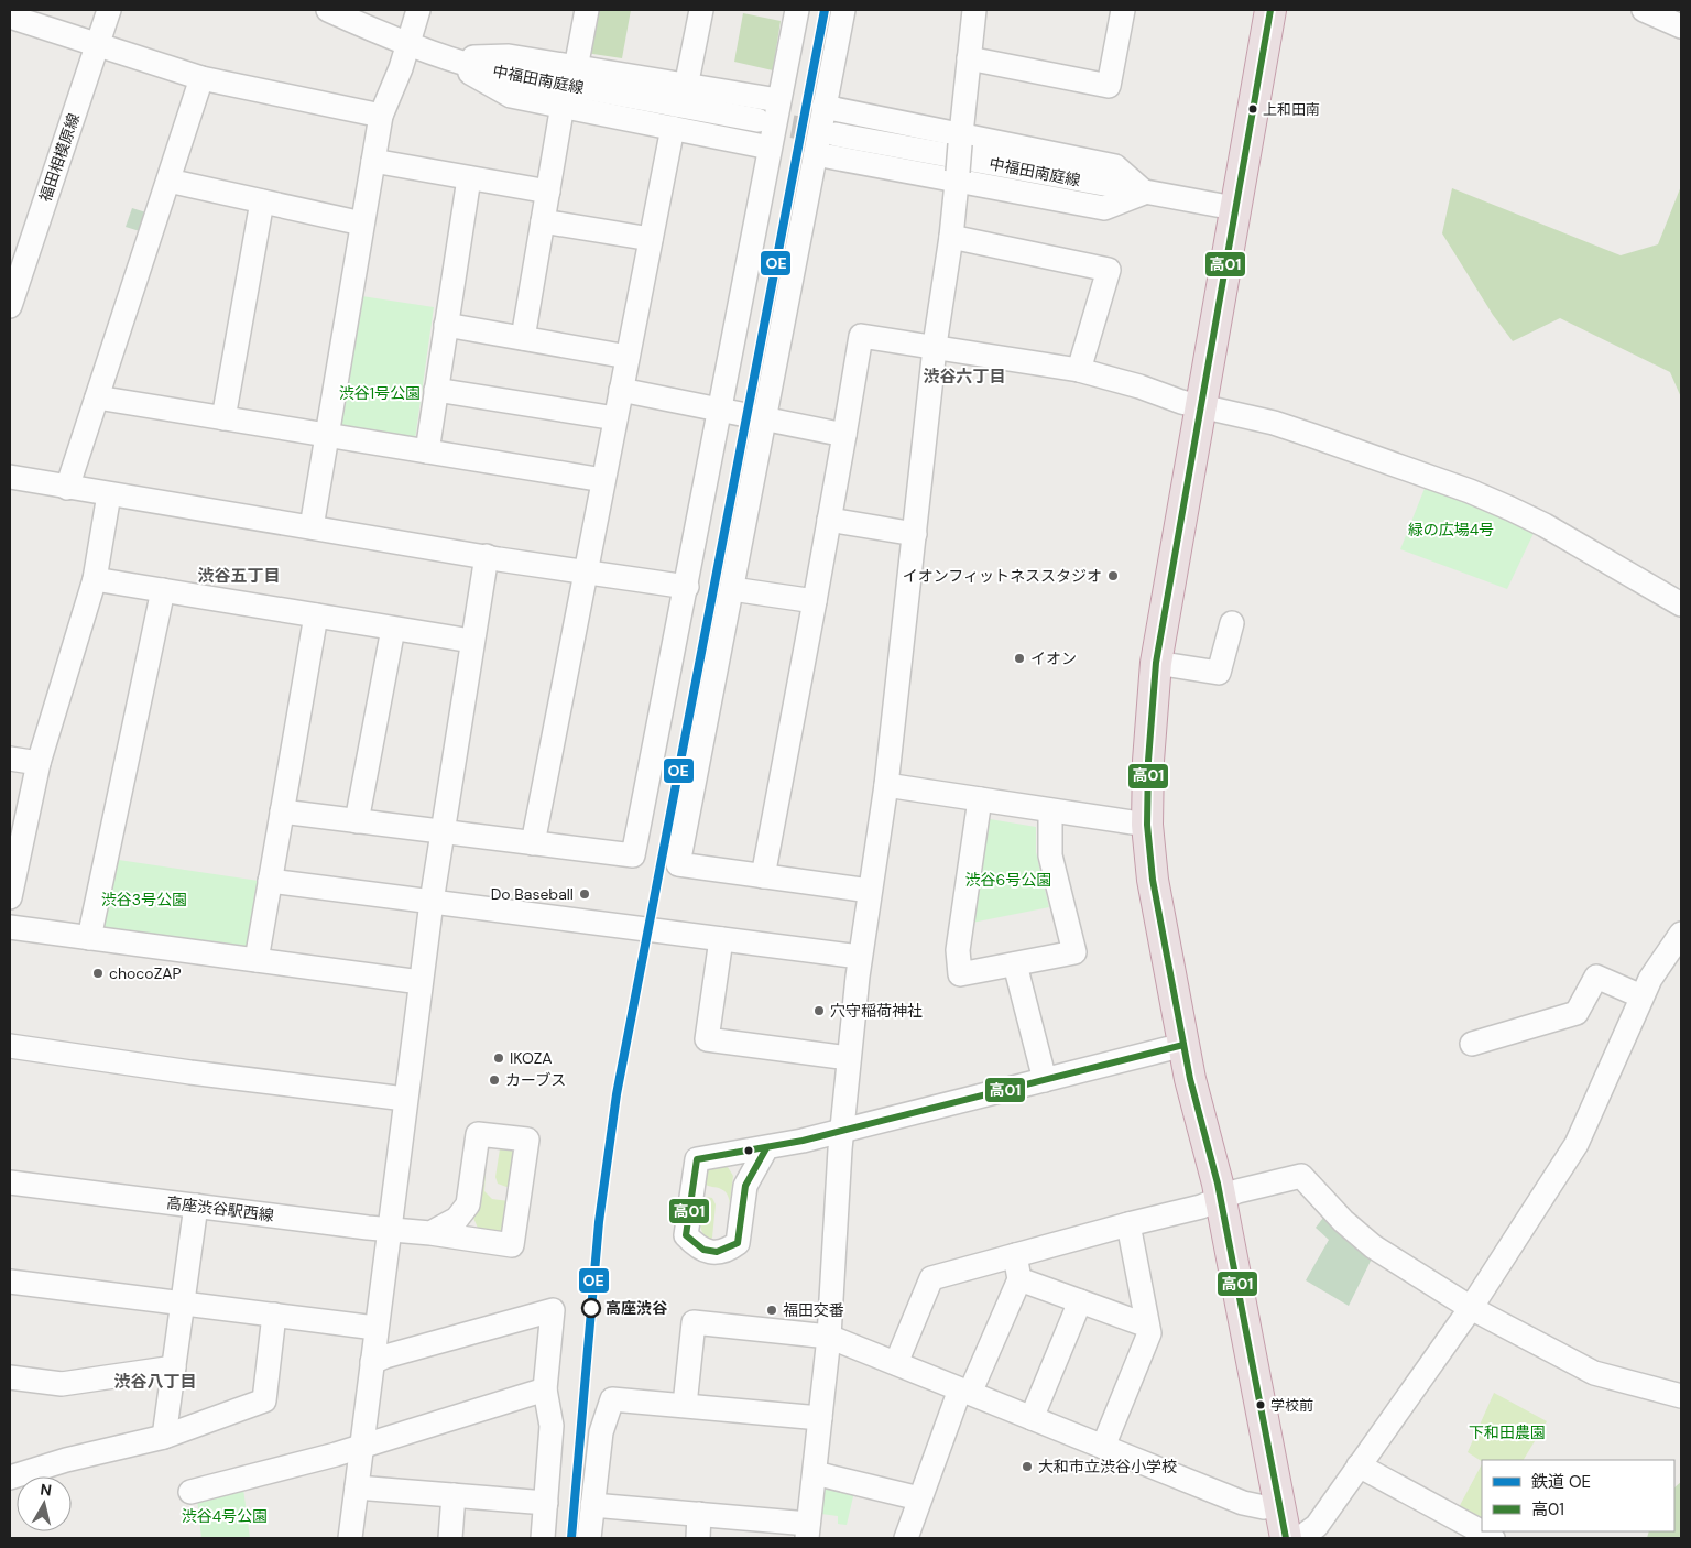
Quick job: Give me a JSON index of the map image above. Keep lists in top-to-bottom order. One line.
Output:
{"streets":{"street":["中福田南庭線","福田相模原線","高座渋谷駅西線"]},"districts":["渋谷六丁目","渋谷五丁目","渋谷八丁目"],"parks":["渋谷1号公園","緑の広場4号","渋谷6号公園","渋谷3号公園","下和田農園","渋谷4号公園"],"places":["上和田南","イオンフィットネススタジオ","イオン","Do Baseball","chocoZAP","穴守稲荷神社","IKOZA","カーブス","高座渋谷","福田交番","学校前","大和市立渋谷小学校"],"lines":["rail line OE","transit line 高01"],"legend":["鉄道 OE","高01"],"north":"top"}
